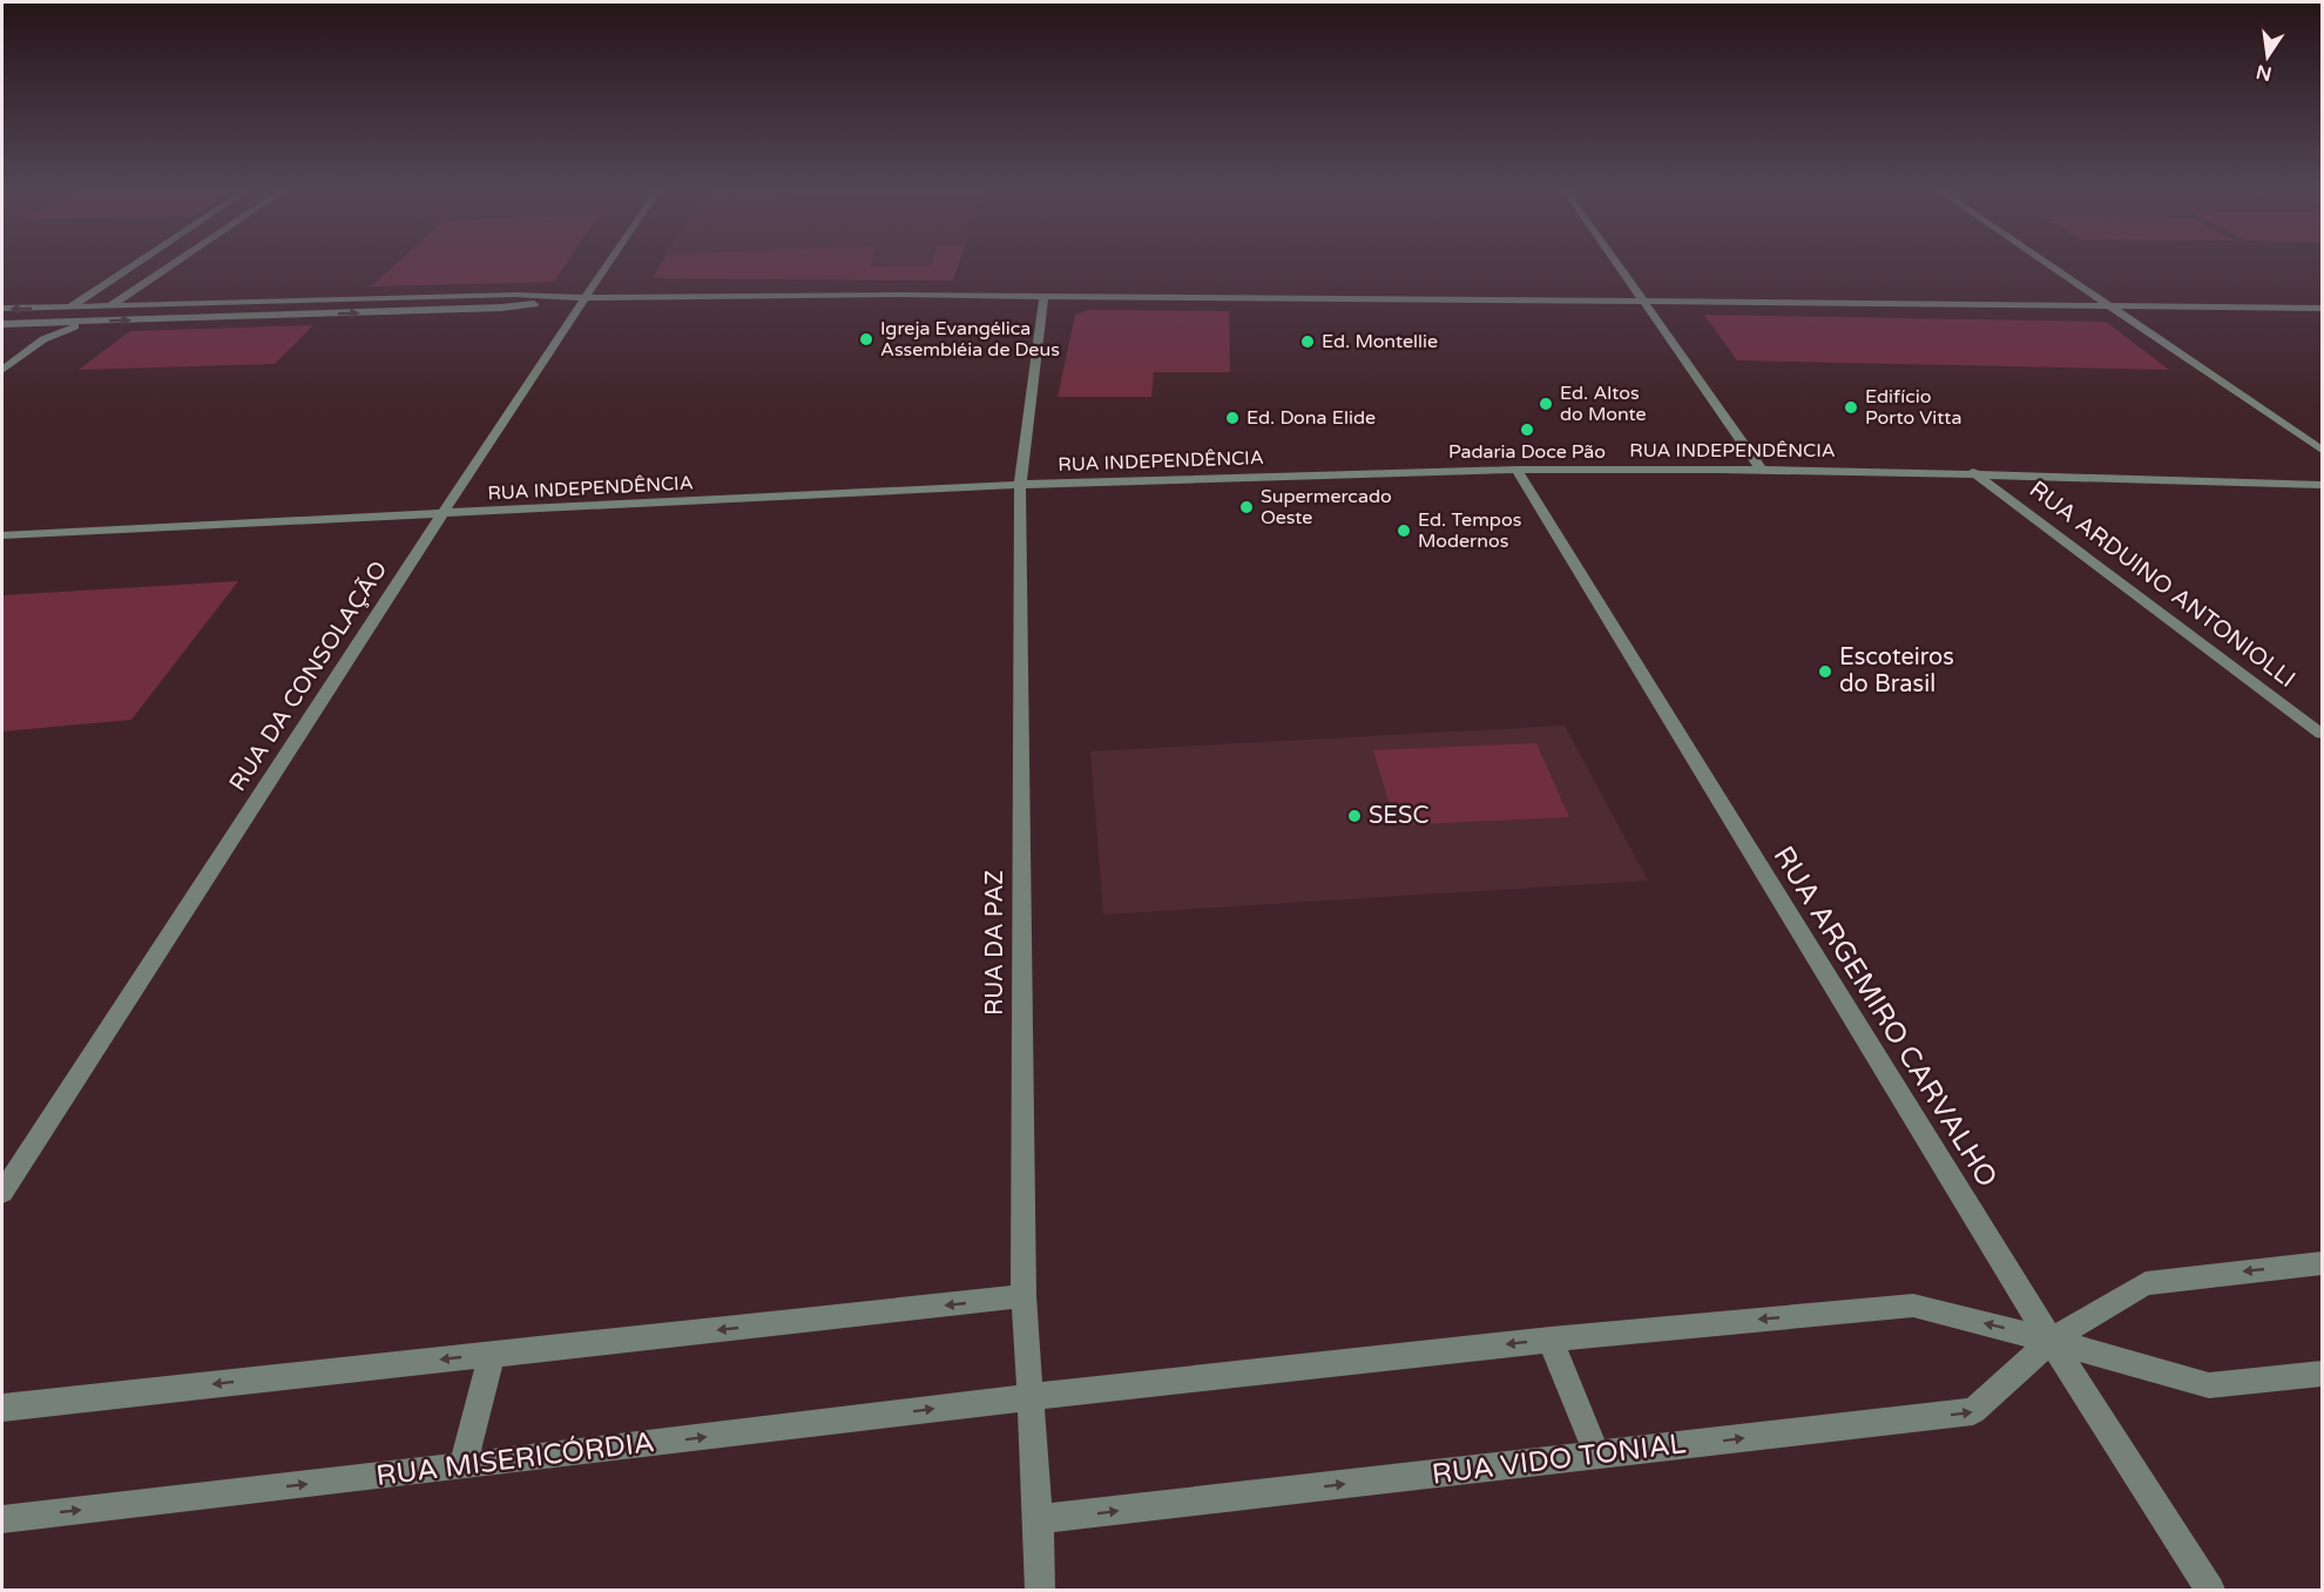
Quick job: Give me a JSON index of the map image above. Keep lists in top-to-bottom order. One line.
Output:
{"streets":{"street":["RUA INDEPENDÊNCIA","RUA ARDUINO ANTONIOLLI","RUA DA CONSOLAÇÃO","RUA DA PAZ","RUA ARGEMIRO CARVALHO","RUA MISERICÓRDIA","RUA VIDO TONIAL"]},"crossings":[["RUA INDEPENDÊNCIA","RUA ARDUINO ANTONIOLLI"],["RUA INDEPENDÊNCIA","RUA DA CONSOLAÇÃO"],["RUA INDEPENDÊNCIA","RUA DA PAZ"],["RUA INDEPENDÊNCIA","RUA ARGEMIRO CARVALHO"],["RUA DA PAZ","RUA MISERICÓRDIA"],["RUA DA PAZ","RUA VIDO TONIAL"],["RUA ARGEMIRO CARVALHO","RUA VIDO TONIAL"]],"places":["Igreja Evangélica Assembléia de Deus","Ed. Montellie","Ed. Altos do Monte","Edifício Porto Vitta","Ed. Dona Elide","Padaria Doce Pão","Supermercado Oeste","Ed. Tempos Modernos","Escoteiros do Brasil","SESC"],"north":"bottom"}
